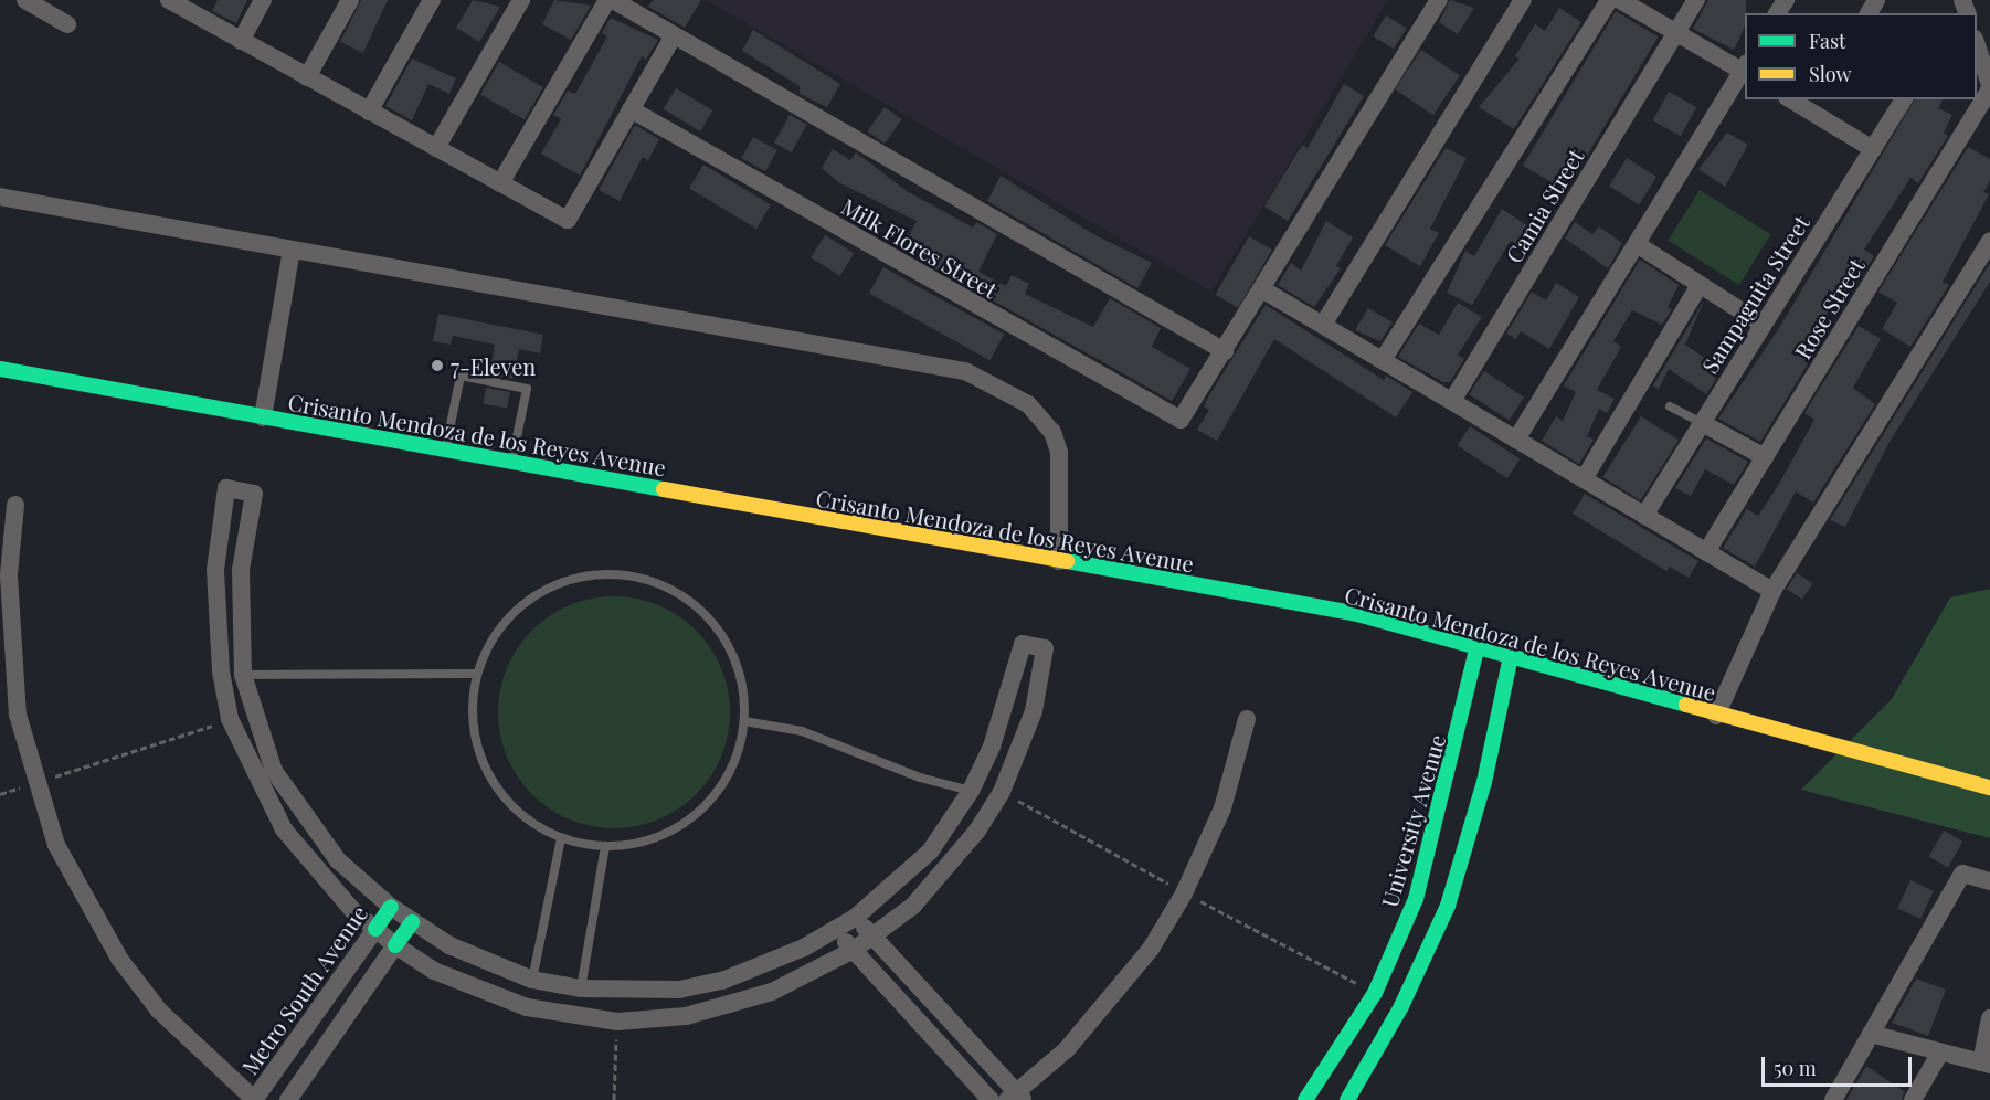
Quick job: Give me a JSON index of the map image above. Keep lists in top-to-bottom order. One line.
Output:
{"streets":{"main road":["Crisanto Mendoza de los Reyes Avenue","University Avenue","Metro South Avenue"],"street":["Camia Street","Milk Flores Street","Sampaguita Street","Rose Street"]},"crossings":[["Crisanto Mendoza de los Reyes Avenue","University Avenue"]],"places":["7-Eleven"],"legend":["Fast","Slow"],"scale_bar":"50 m"}
